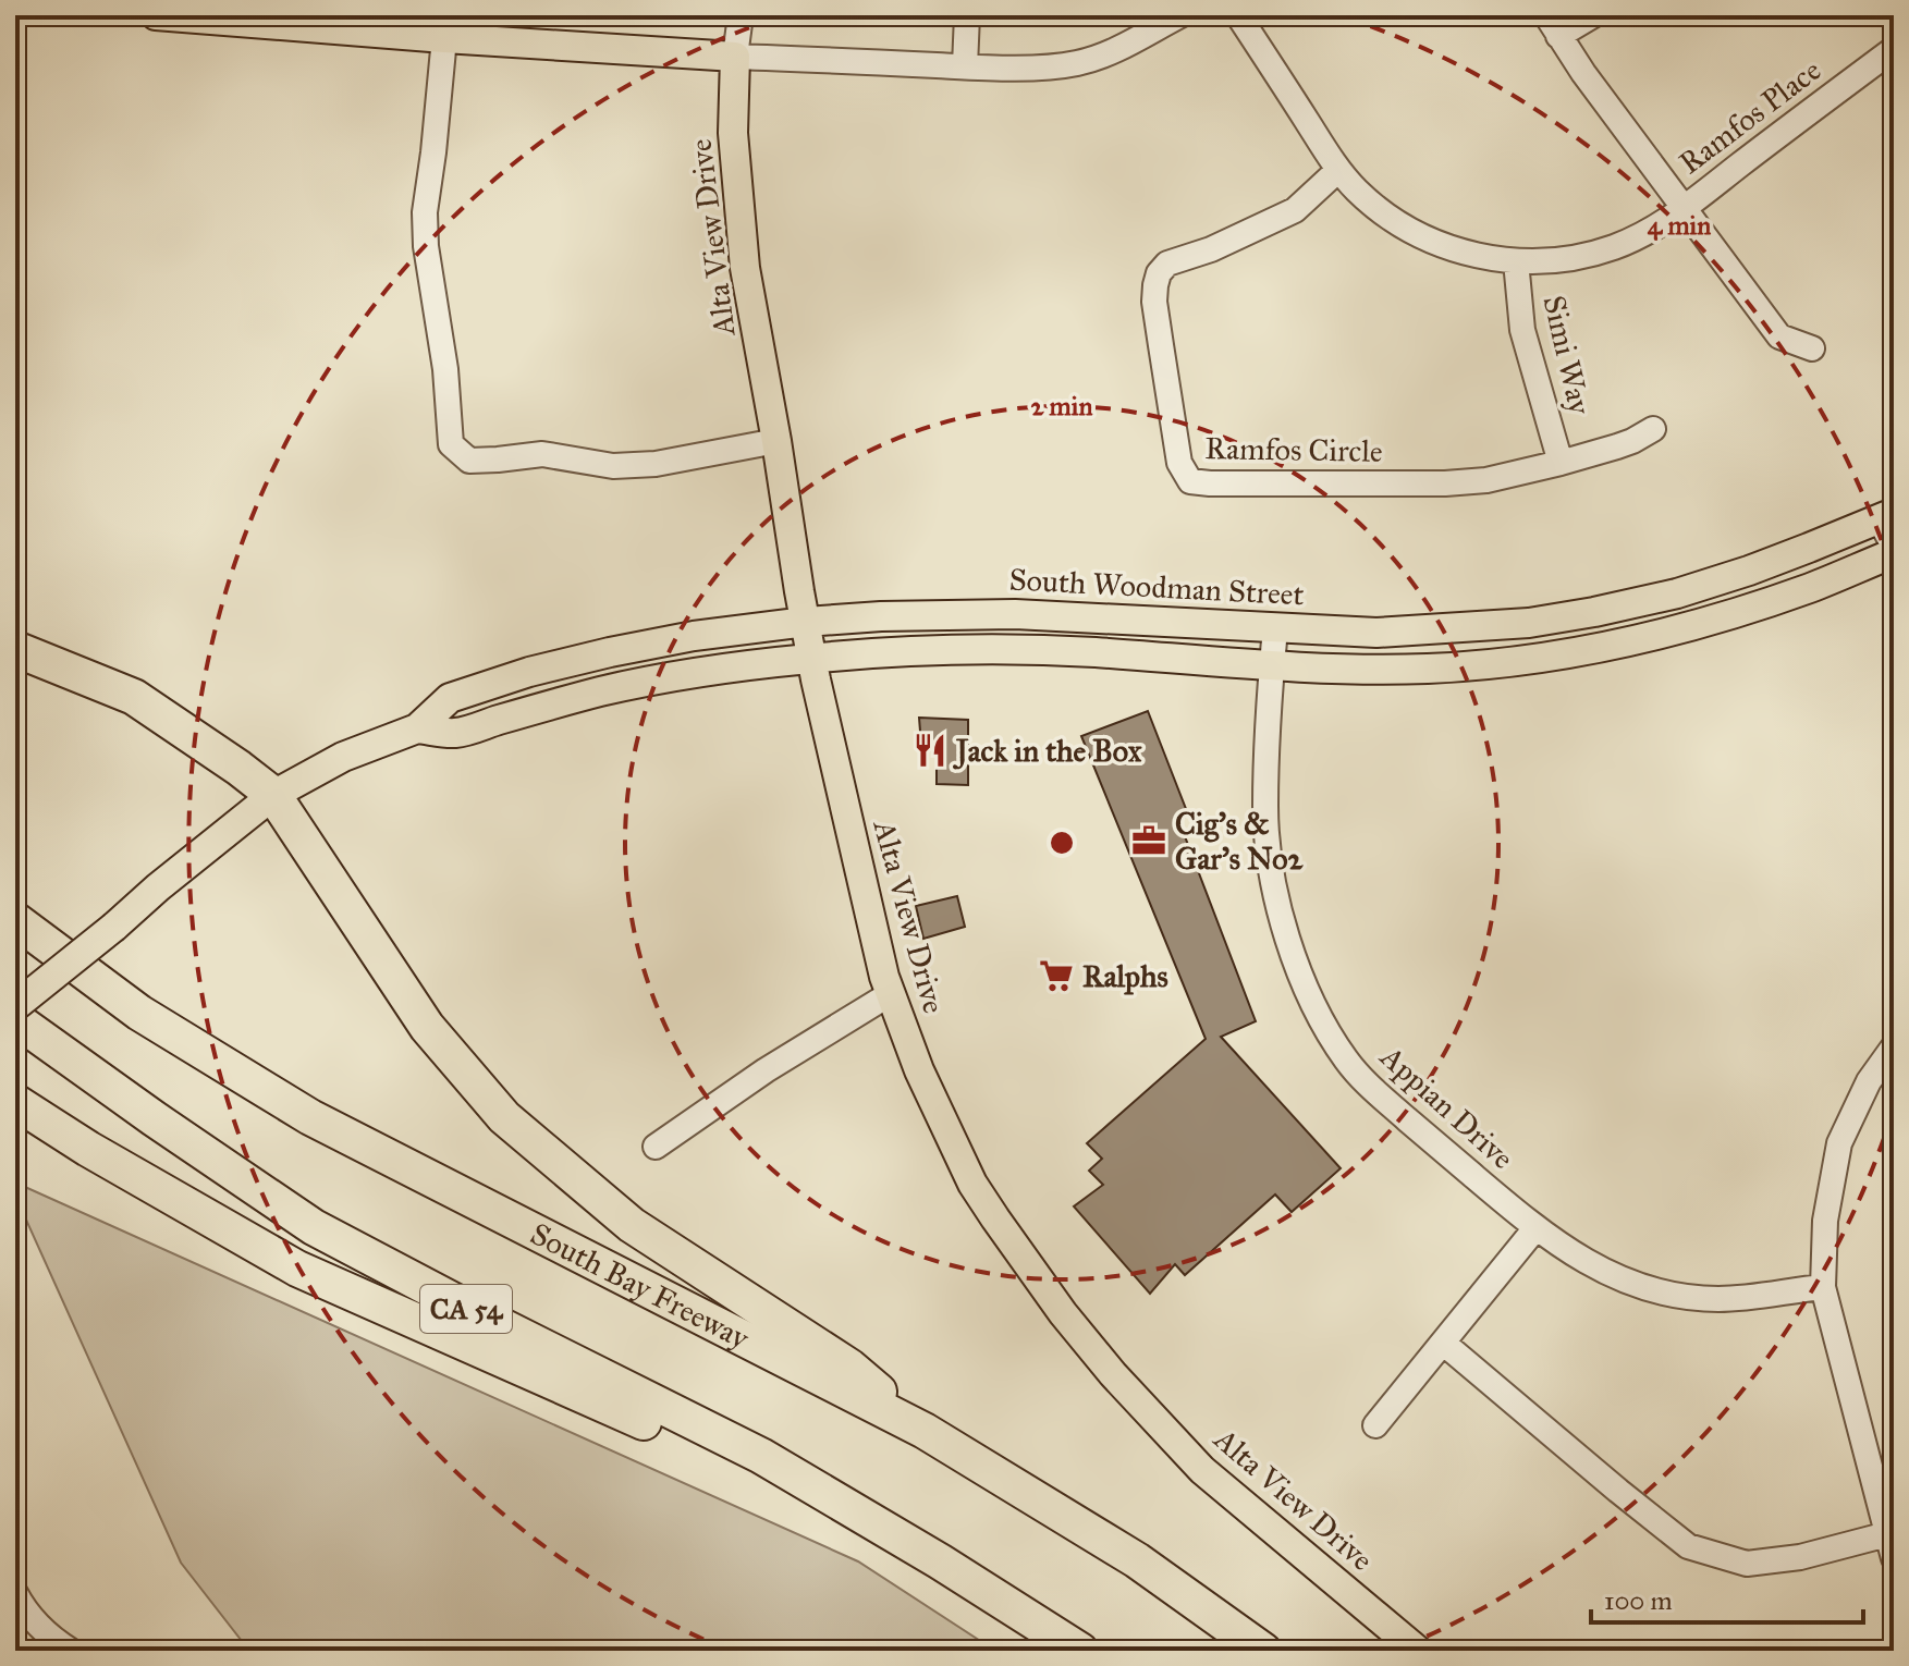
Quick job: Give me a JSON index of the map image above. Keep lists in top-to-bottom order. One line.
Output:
{"streets":{"highway":["South Bay Freeway","CA 54"],"main road":["Alta View Drive","South Woodman Street"],"street":["Ramfos Place","Simi Way","Ramfos Circle","Appian Drive"]},"crossings":[["Ramfos Place","Simi Way"],["Ramfos Place","Ramfos Circle"],["Alta View Drive","South Woodman Street"],["Simi Way","Ramfos Circle"],["South Woodman Street","Appian Drive"]],"places":{"restaurant":["Jack in the Box"],"office":["Cig's & Gar's No2"],"supermarket":["Ralphs"]},"scale_bar":"100 m","rings":["4 min","2 min"]}
